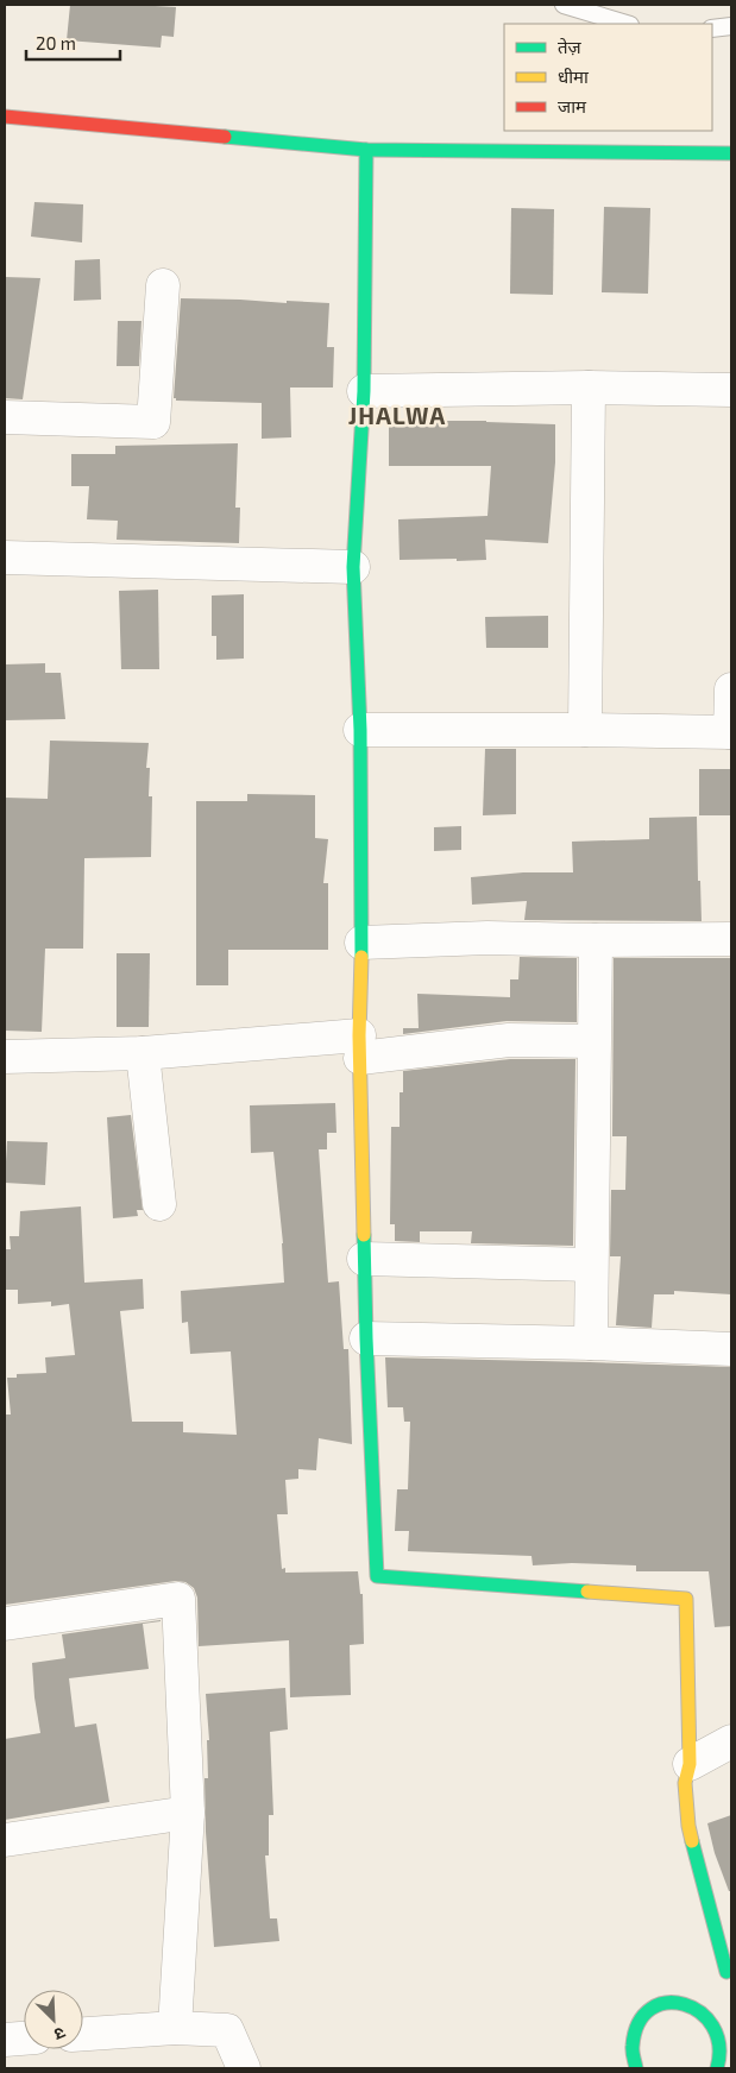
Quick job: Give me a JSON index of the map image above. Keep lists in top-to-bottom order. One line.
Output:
{"districts":["JHALWA"],"legend":["तेज़","धीमा","जाम"],"scale_bar":"20 m","north":"bottom right"}
